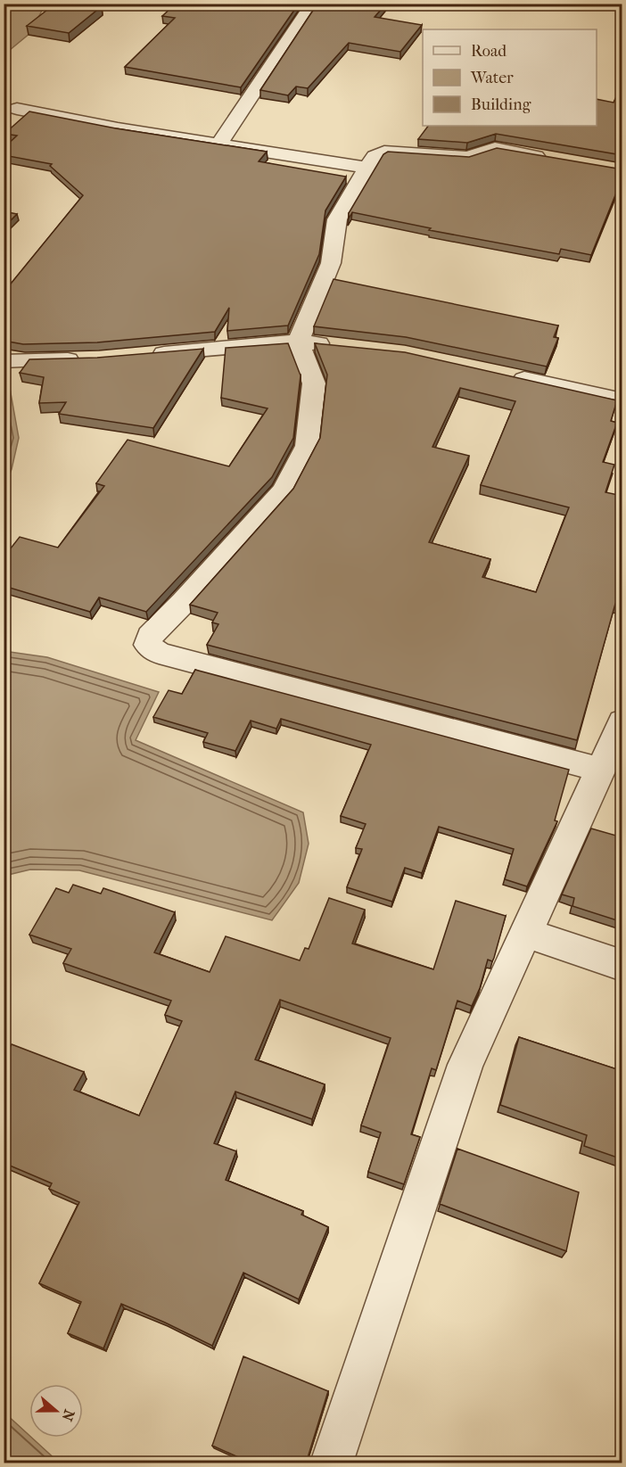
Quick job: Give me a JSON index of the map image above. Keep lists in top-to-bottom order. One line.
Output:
{"legend":["Road","Water","Building"],"north":"right"}
